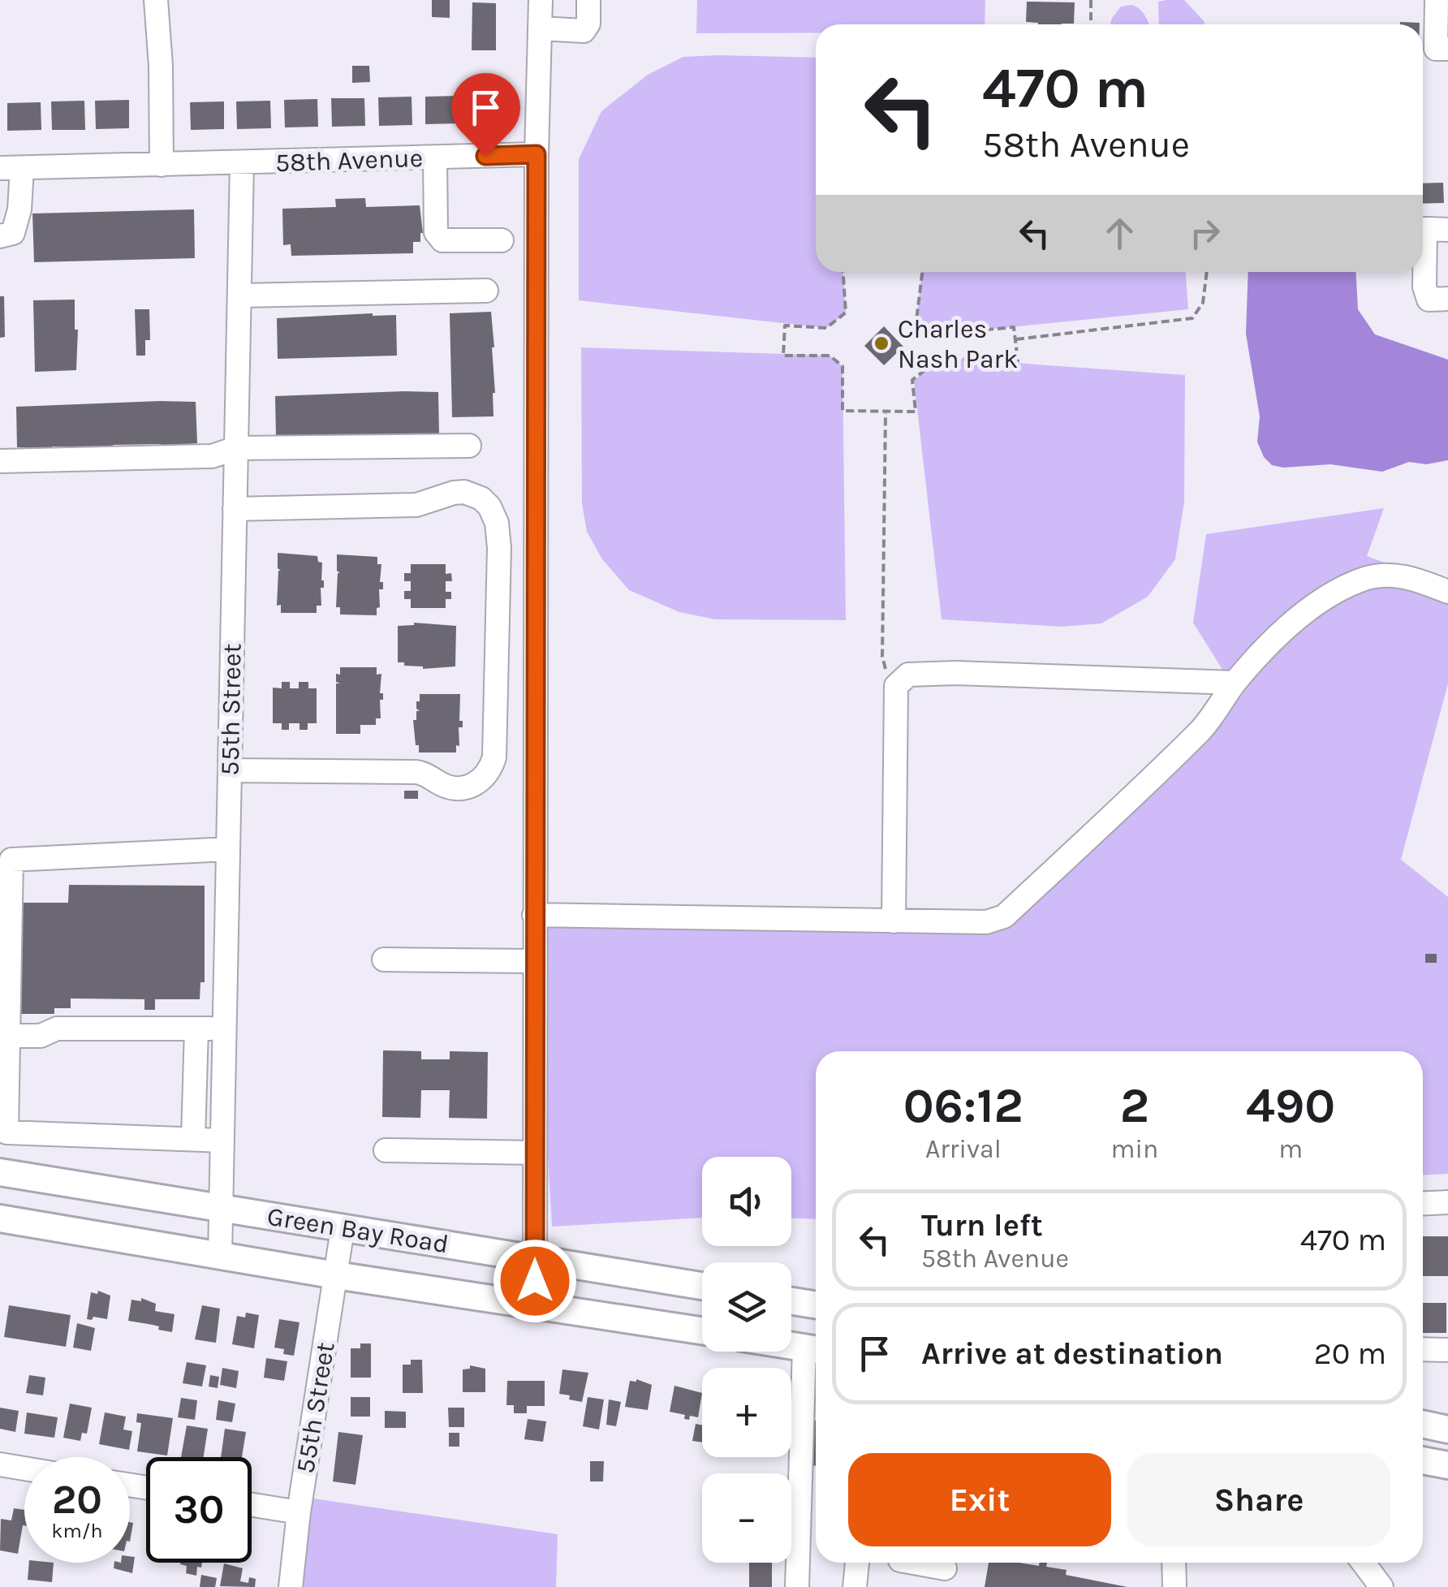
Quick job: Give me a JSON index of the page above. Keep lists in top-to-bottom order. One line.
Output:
{"streets":{"main road":["Green Bay Road"],"street":["58th Avenue","55th Street"]},"crossings":[["58th Avenue","55th Street"],["55th Street","Green Bay Road"]],"places":["Charles Nash Park"],"page":{"turn":["470 m","58th Avenue"],"eta":["06:12","Arrival","2","min","490","m"],"map_buttons":["+","−"],"list":[{"name":"Turn left","note":"58th Avenue","value":"470 m"},{"name":"Arrive at destination","value":"20 m"}],"buttons":["Exit","Share"],"speed":"20 km/h","limit":"30"}}
